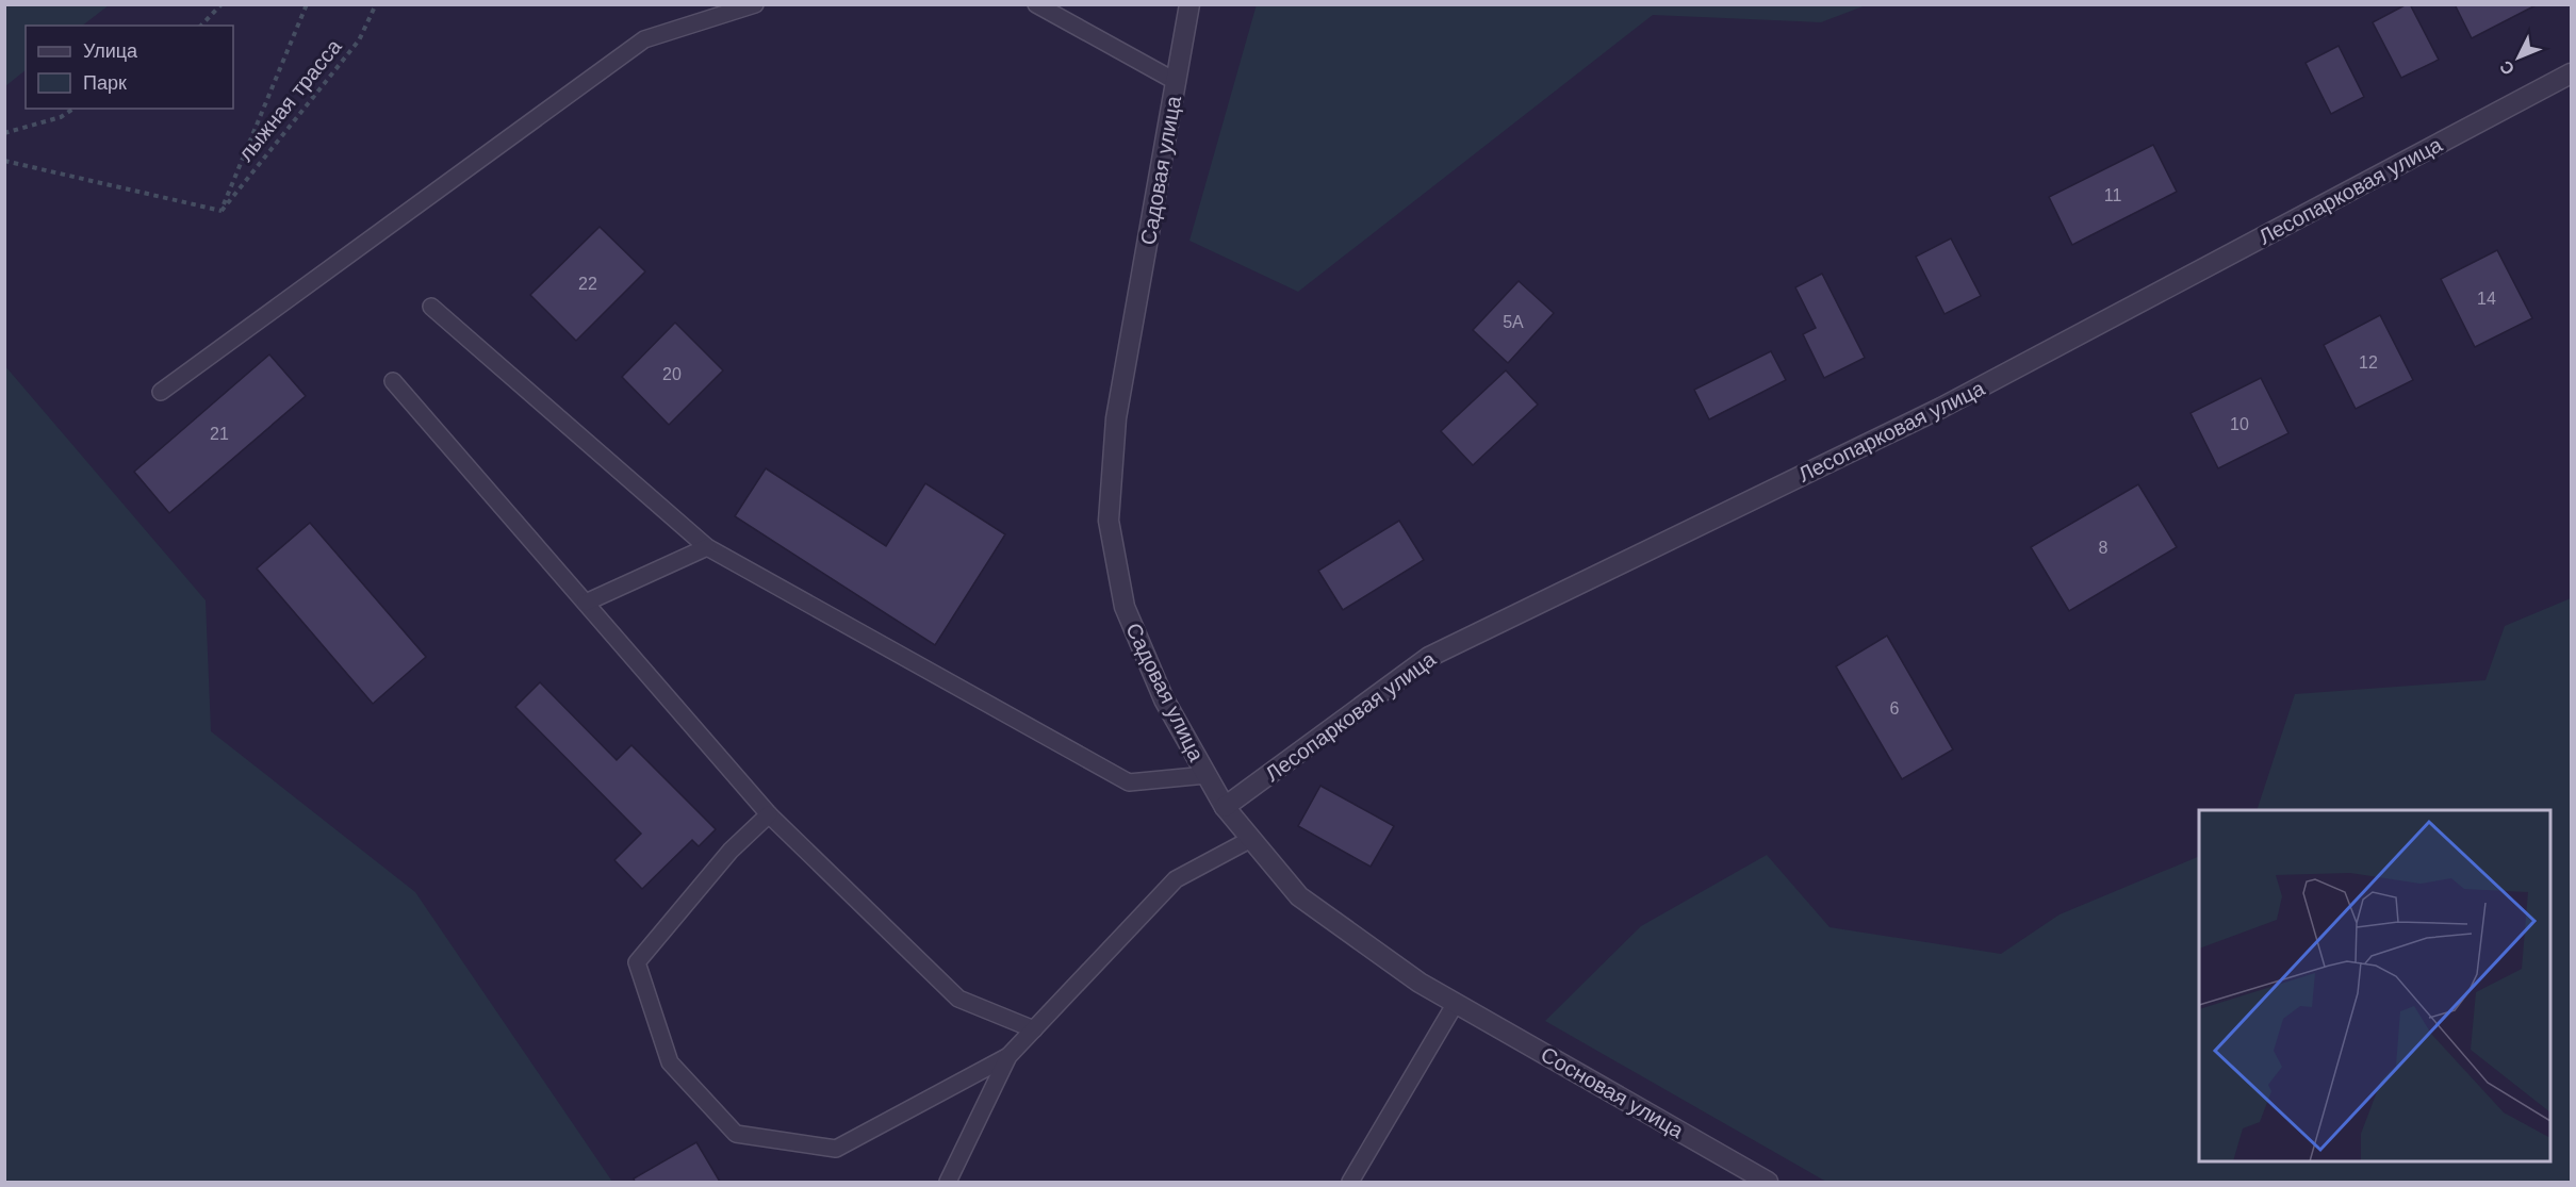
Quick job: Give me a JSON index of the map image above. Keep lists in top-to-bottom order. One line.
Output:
{"streets":{"street":["Садовая улица","Лесопарковая улица","Сосновая улица"],"path":["лыжная трасса"]},"crossings":[["Садовая улица","Лесопарковая улица"],["Садовая улица","Сосновая улица"]],"house_numbers":["11","22","14","5А","12","20","10","21","8","6"],"legend":["Улица","Парк"],"north":"bottom left"}
